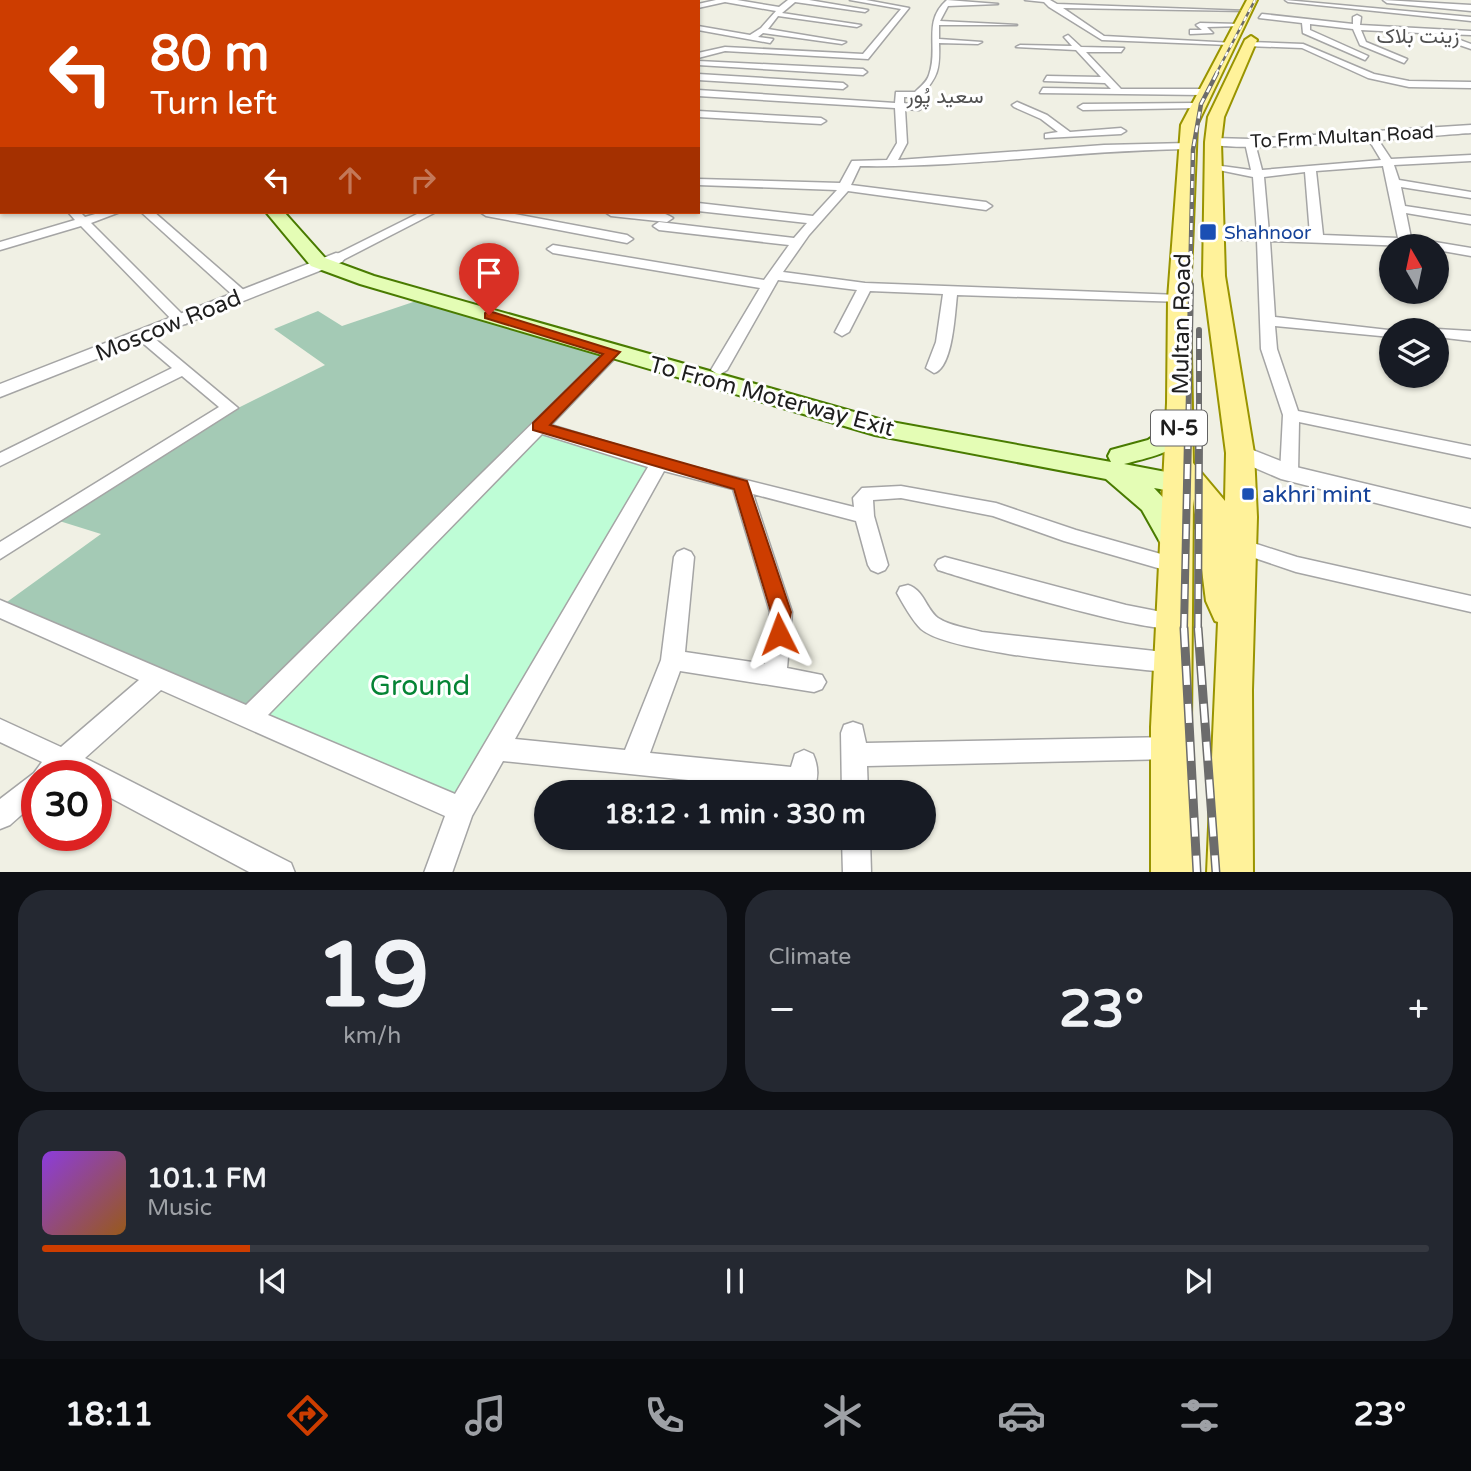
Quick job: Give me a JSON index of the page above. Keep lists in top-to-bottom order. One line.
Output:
{"streets":{"main road":["Multan Road","To From Moterway Exit","N-5"],"street":["To Frm Multan Road","Moscow Road"]},"crossings":[["To Frm Multan Road","Multan Road"],["Multan Road","To From Moterway Exit"],["Moscow Road","To From Moterway Exit"]],"districts":["زینت بلاک","سعید پُور"],"parks":["Ground"],"places":{"transit":["Shahnoor","akhri mint"]},"north":"top","page":{"turn":["80 m","Turn left"],"limit":"30","trip":"18:12 · 1 min · 330 m","tile":[["19","km/h"],"Climate"],"heat":["−","23°","+"],"song":["101.1 FM","Music"],"tabs":["18:11","23°"]}}
